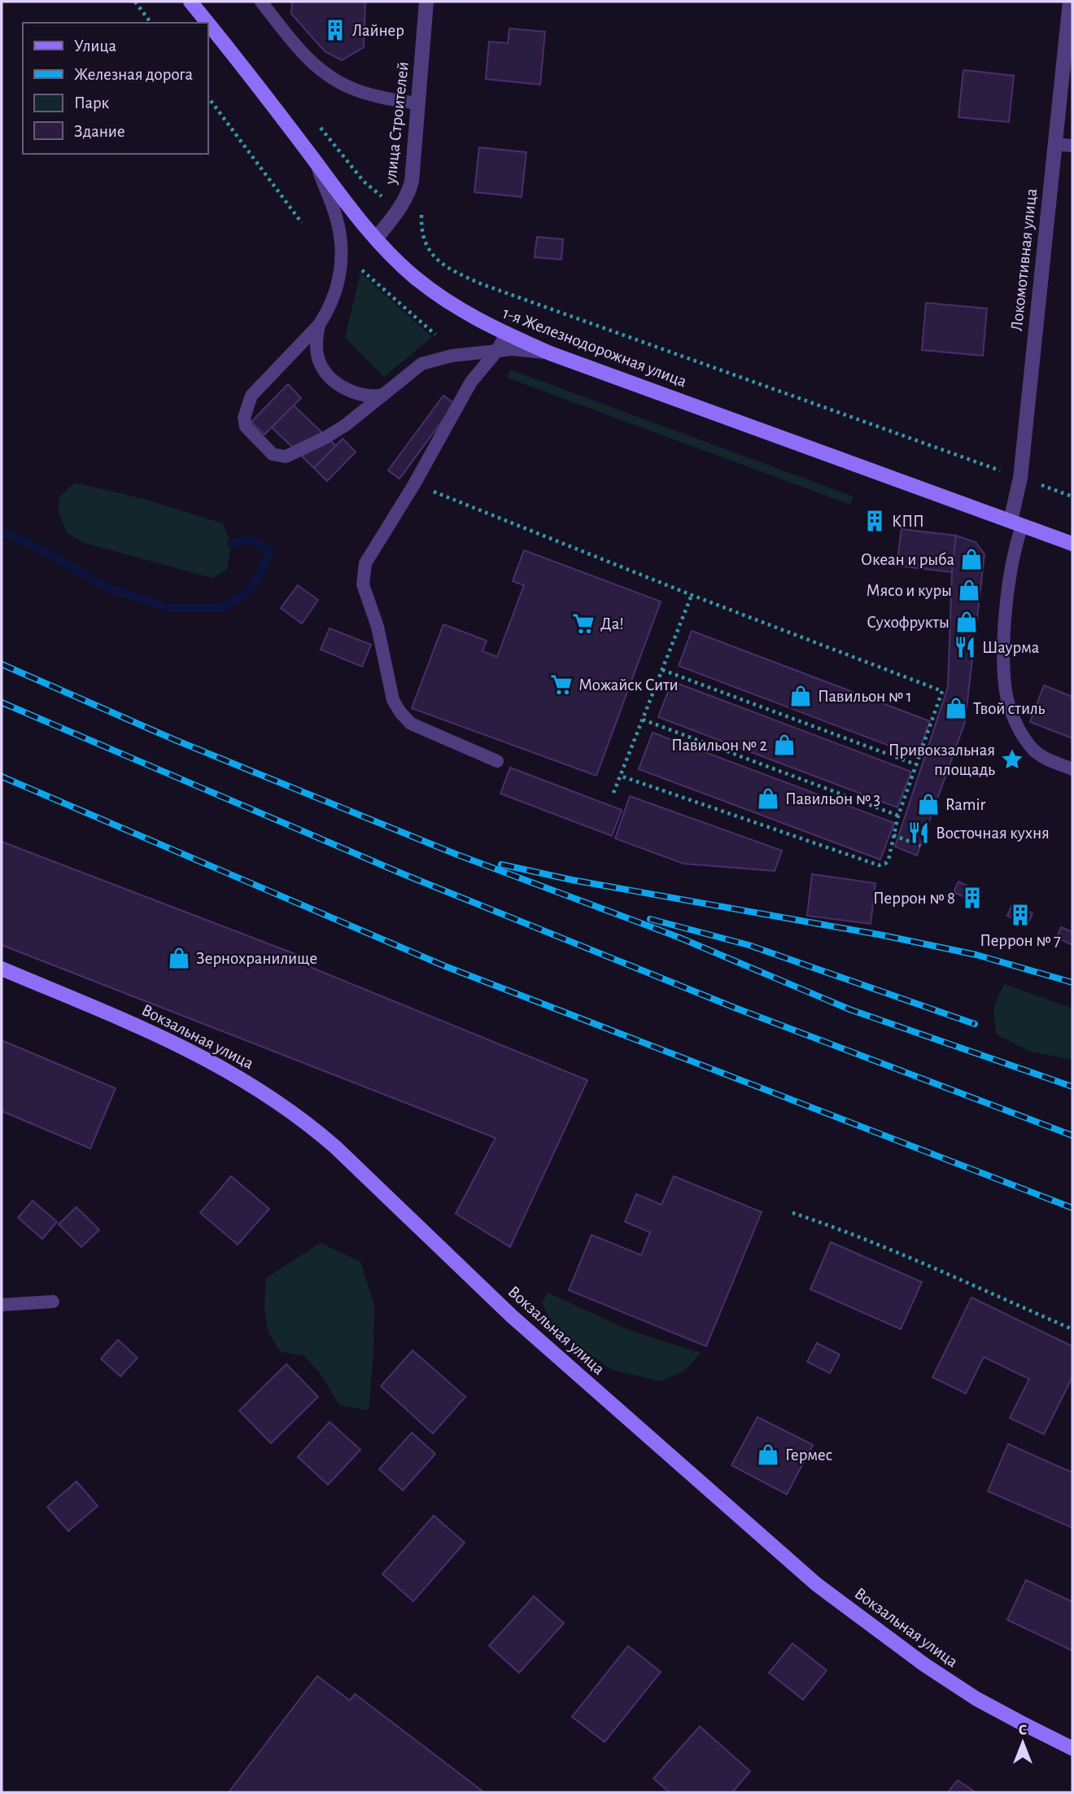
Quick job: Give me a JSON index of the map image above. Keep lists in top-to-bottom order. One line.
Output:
{"streets":{"main road":["1-я Железнодорожная улица","Вокзальная улица"],"street":["улица Строителей","Локомотивная улица"]},"crossings":[["улица Строителей","1-я Железнодорожная улица"],["Локомотивная улица","1-я Железнодорожная улица"]],"places":{"building":["Лайнер","КПП","Перрон № 8","Перрон № 7"],"shop":["Океан и рыба","Мясо и куры","Сухофрукты","Павильон № 1","Твой стиль","Павильон № 2","Павильон № 3","Ramir","Зернохранилище","Гермес"],"supermarket":["Да!","Можайск Сити"],"restaurant":["Шаурма","Восточная кухня"],"place":["Привокзальная площадь"]},"legend":["Улица","Железная дорога","Парк","Здание"],"north":"top"}
